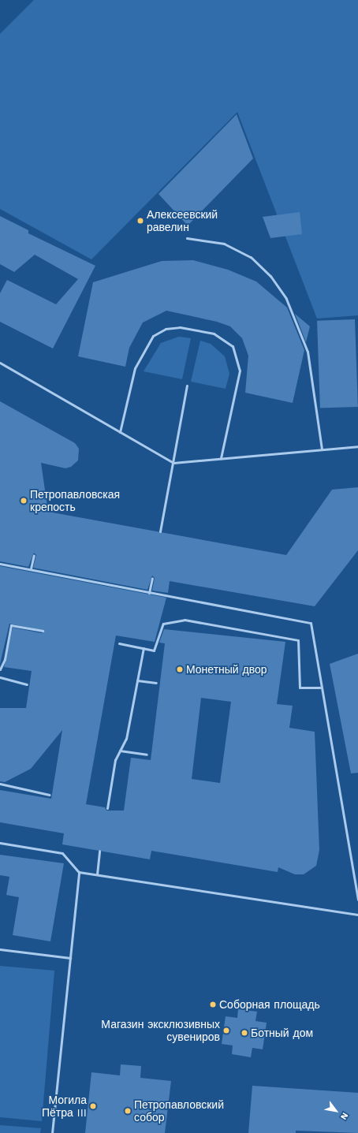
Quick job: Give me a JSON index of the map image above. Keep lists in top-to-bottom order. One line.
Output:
{"places":["Алексеевский равелин","Петропавловская крепость","Монетный двор","Соборная площадь","Магазин эксклюзивных сувениров","Ботный дом","Могила Пётра III","Петропавловский собор"],"north":"bottom right"}
